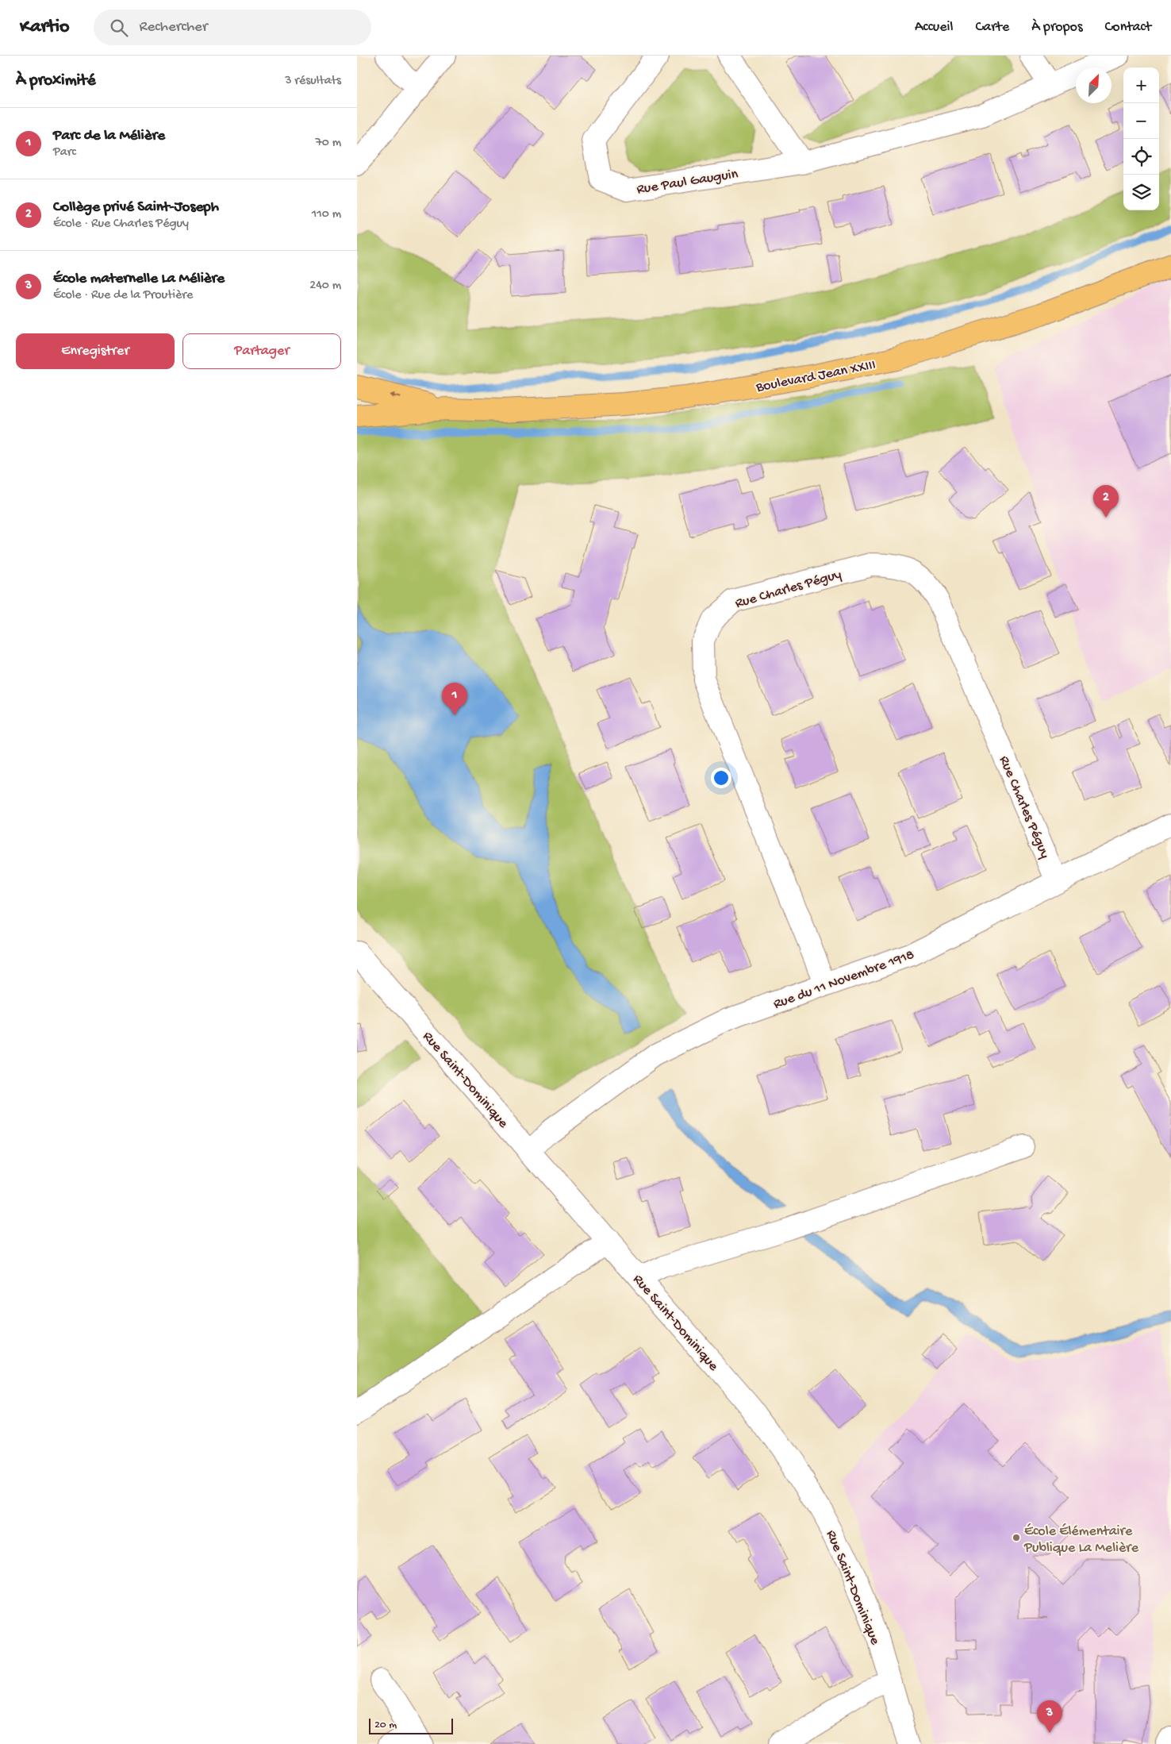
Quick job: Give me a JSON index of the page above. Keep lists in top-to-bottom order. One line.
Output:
{"streets":{"main road":["Boulevard Jean XXIII"],"street":["Rue Paul Gauguin","Rue Charles Péguy","Rue du 11 Novembre 1918","Rue Saint-Dominique"]},"crossings":[["Rue Charles Péguy","Rue du 11 Novembre 1918"],["Rue du 11 Novembre 1918","Rue Saint-Dominique"]],"places":["École Élémentaire Publique La Melière"],"scale_bar":"20 m","north":"top right","page":{"header":"Kartio","search":"Rechercher","nav":["Accueil","Carte","À propos","Contact"],"heading":["À proximité","3 résultats"],"map_buttons":["+","−"],"list":[{"mark":"1","name":"Parc de la Mélière","note":"Parc","value":"70 m"},{"mark":"2","name":"Collège privé Saint-Joseph","note":"École · Rue Charles Péguy","value":"110 m"},{"mark":"3","name":"École maternelle La Mélière","note":"École · Rue de la Proutière","value":"240 m"}],"buttons":["Enregistrer","Partager"],"pins":["2","1","3"],"scale":"20 m"}}
